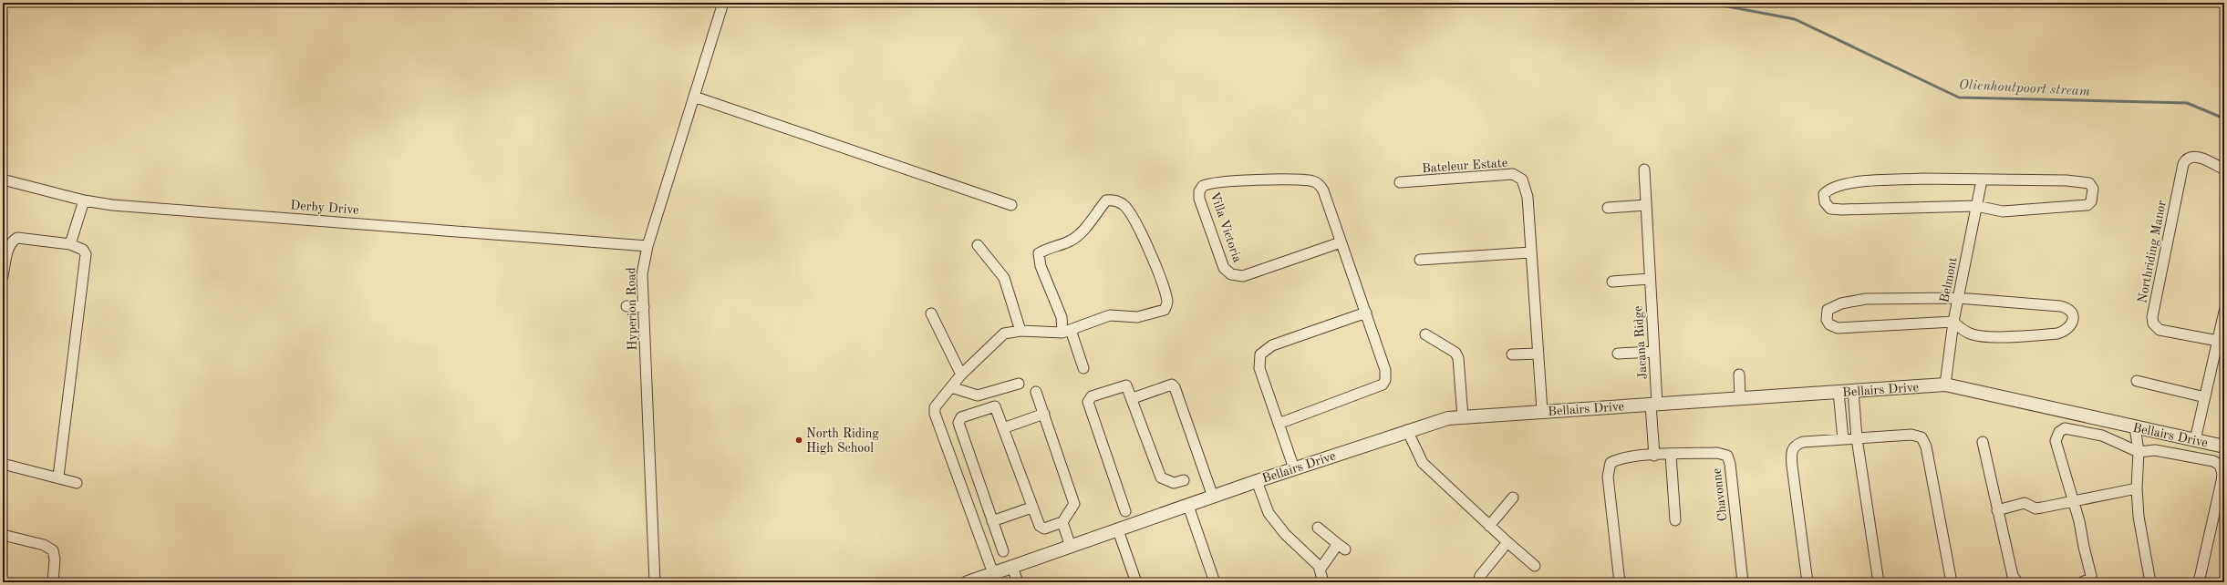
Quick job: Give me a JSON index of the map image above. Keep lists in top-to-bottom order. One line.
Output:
{"streets":{"street":["Bateleur Estate","Derby Drive","Villa Victoria","Northriding Manor","Belmont","Hyperion Road","Jacana Ridge","Bellairs Drive","Chavonne"]},"crossings":[["Bateleur Estate","Bellairs Drive"],["Derby Drive","Hyperion Road"],["Belmont","Bellairs Drive"],["Jacana Ridge","Bellairs Drive"]],"water":["Olienhoutpoort stream"],"places":["North Riding High School"]}
